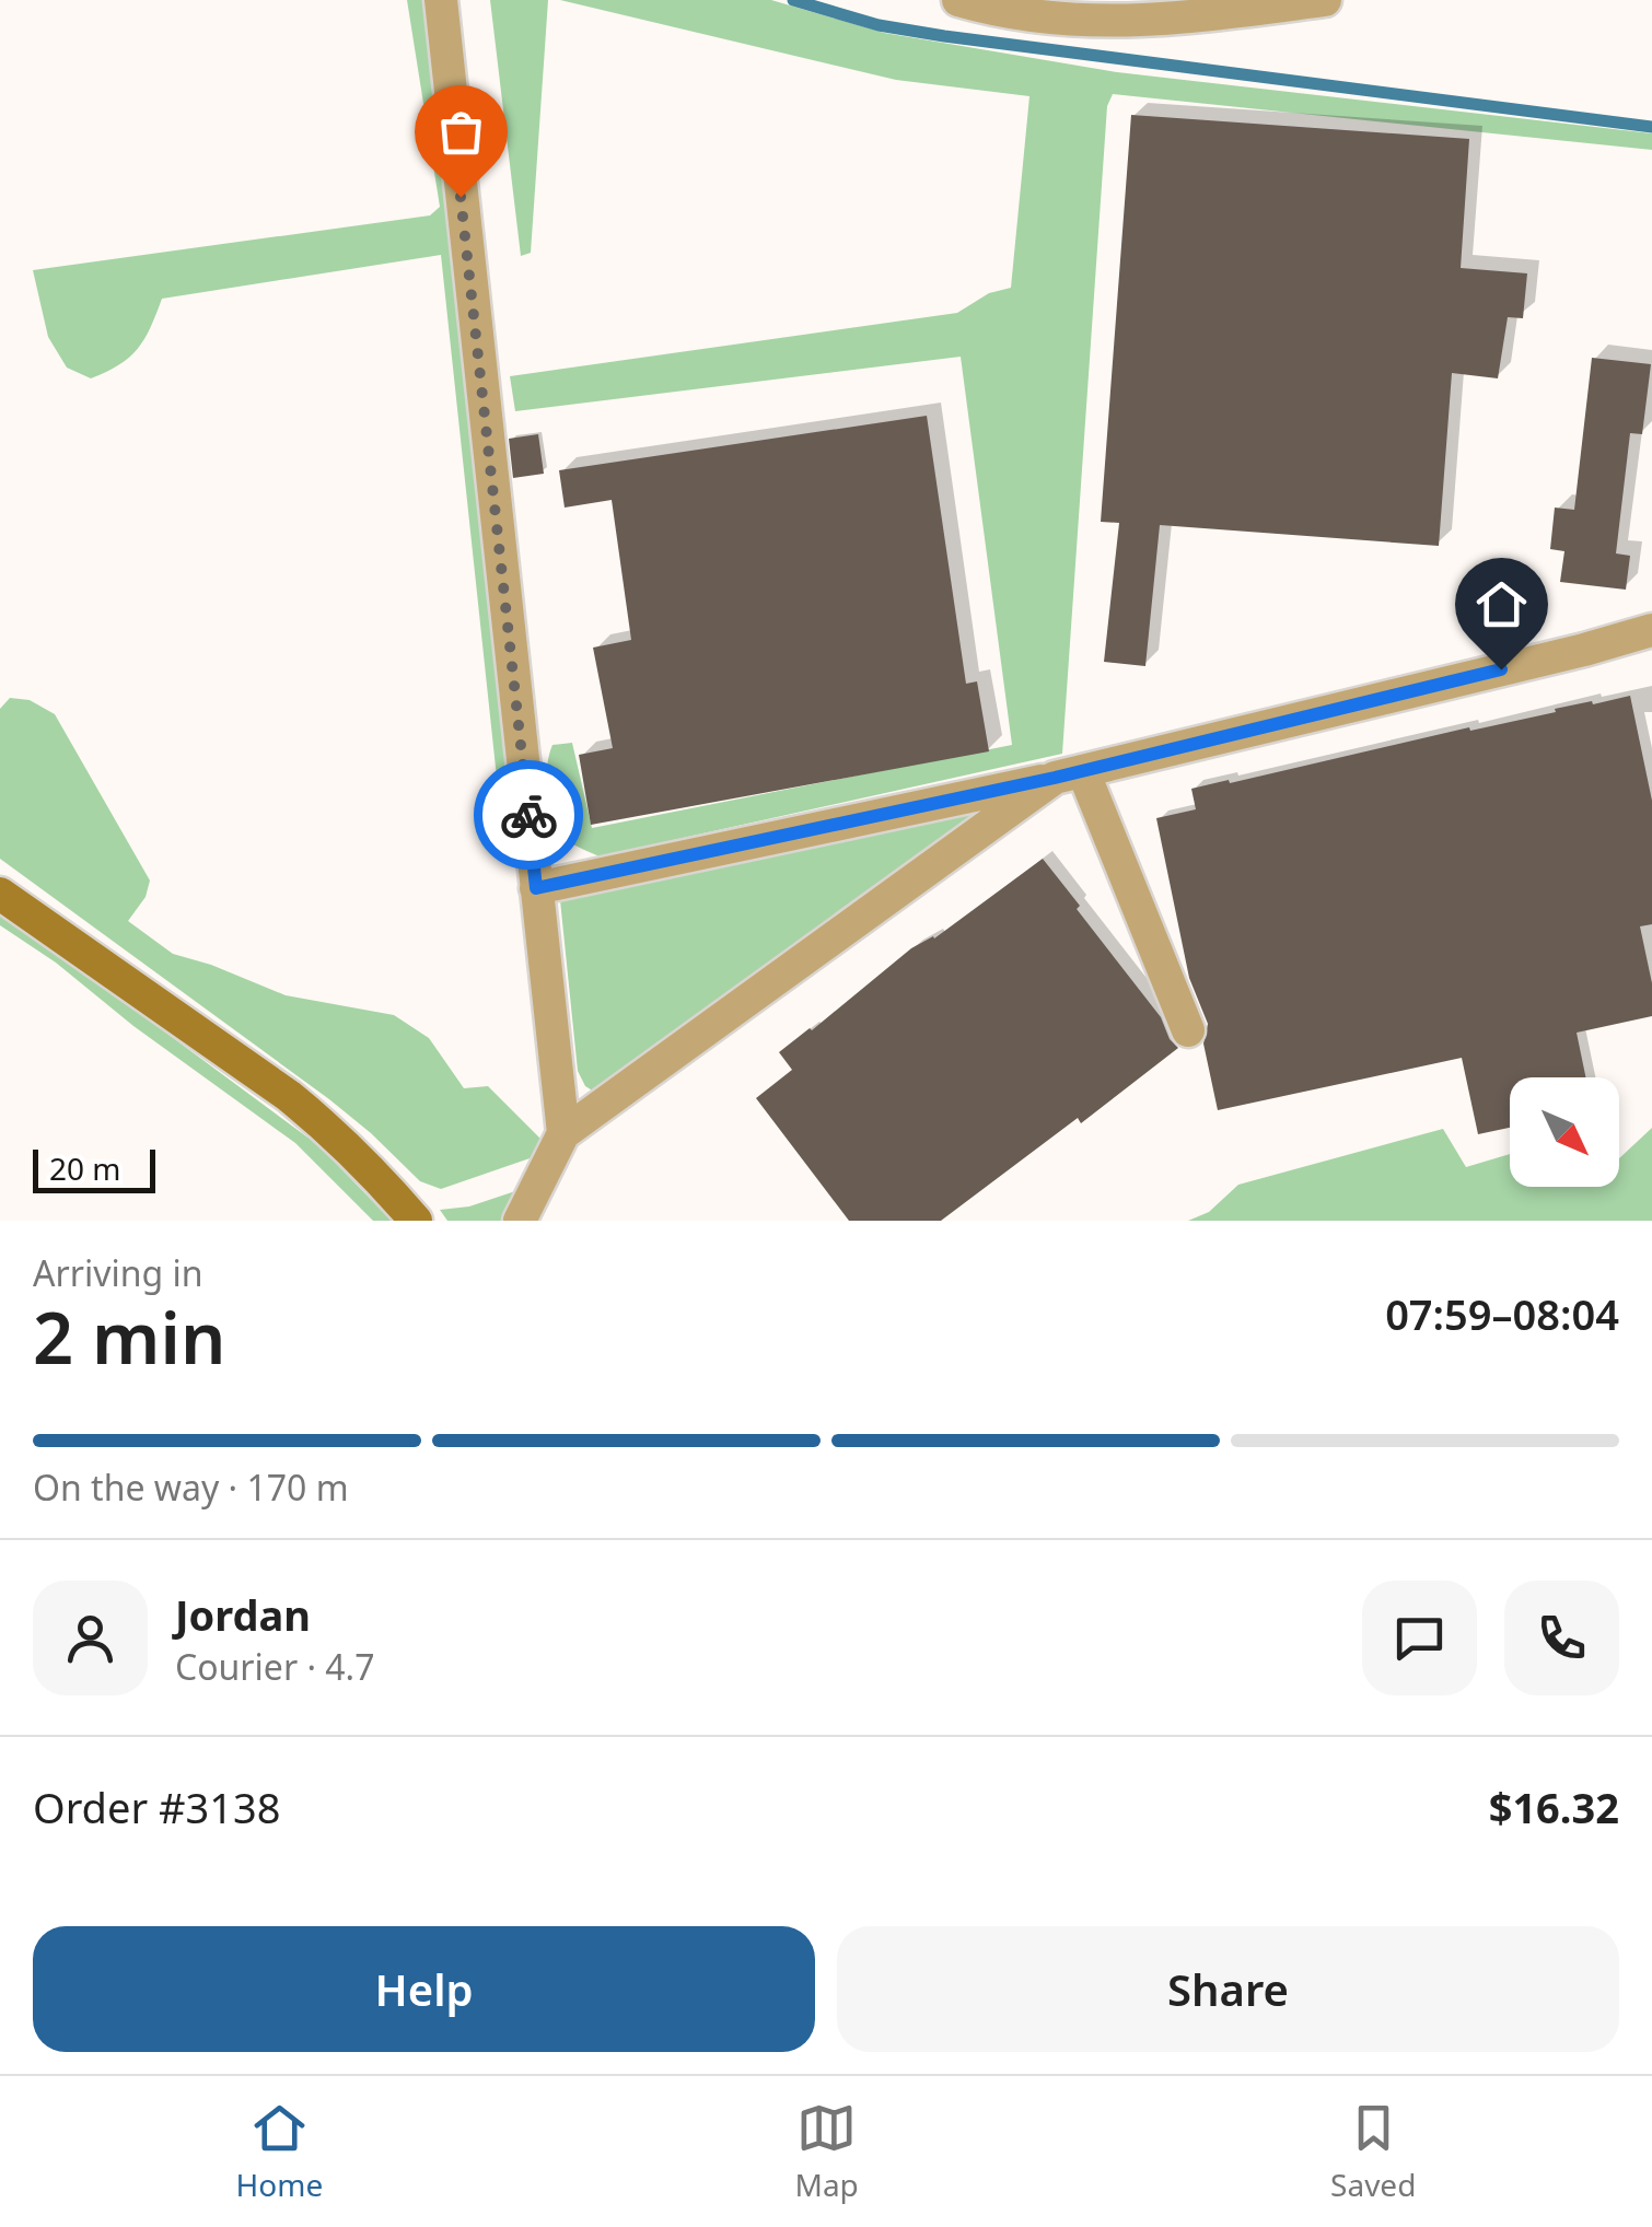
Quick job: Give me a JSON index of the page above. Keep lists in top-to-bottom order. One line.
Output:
{"scale_bar":"20 m","north":"bottom right","page":{"scale":"20 m","heading":["2 min","Arriving in","07:59–08:04"],"panel":["Jordan","Courier · 4.7","Order #3138","$16.32"],"bar":"On the way · 170 m","buttons":["Help","Share"],"tabs":["Home","Map","Saved"]}}
